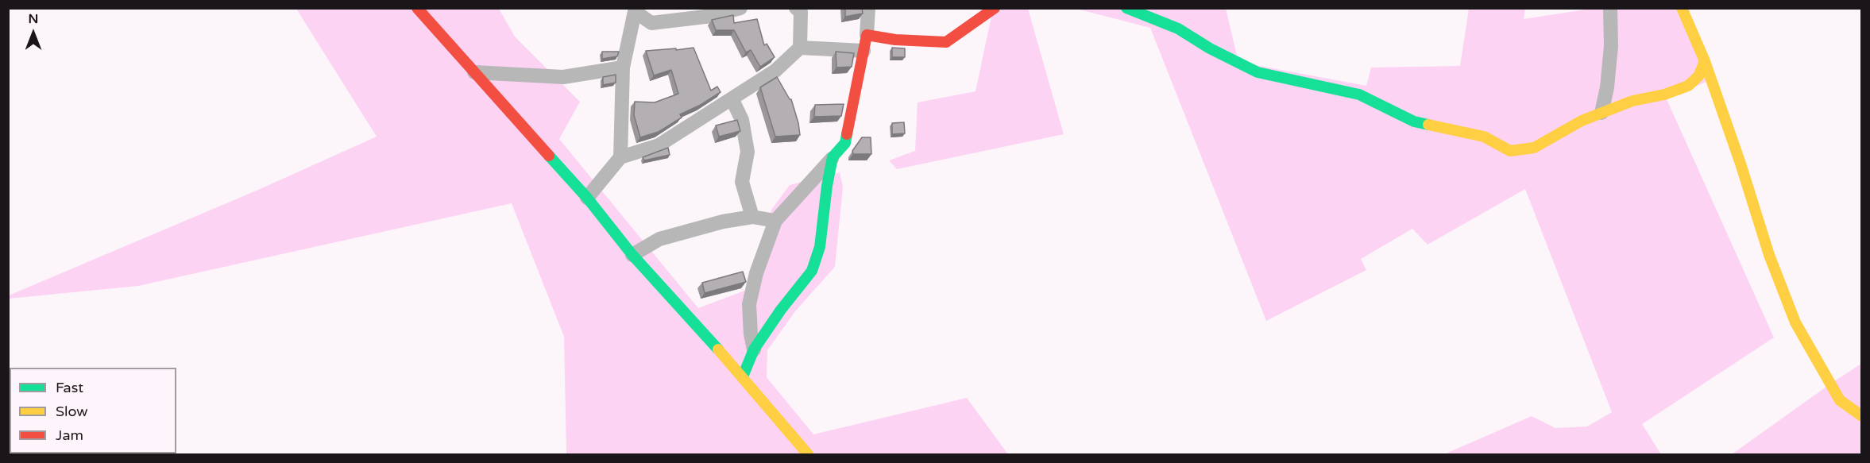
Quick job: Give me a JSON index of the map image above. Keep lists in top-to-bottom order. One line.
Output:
{"legend":["Fast","Slow","Jam"],"north":"top"}
